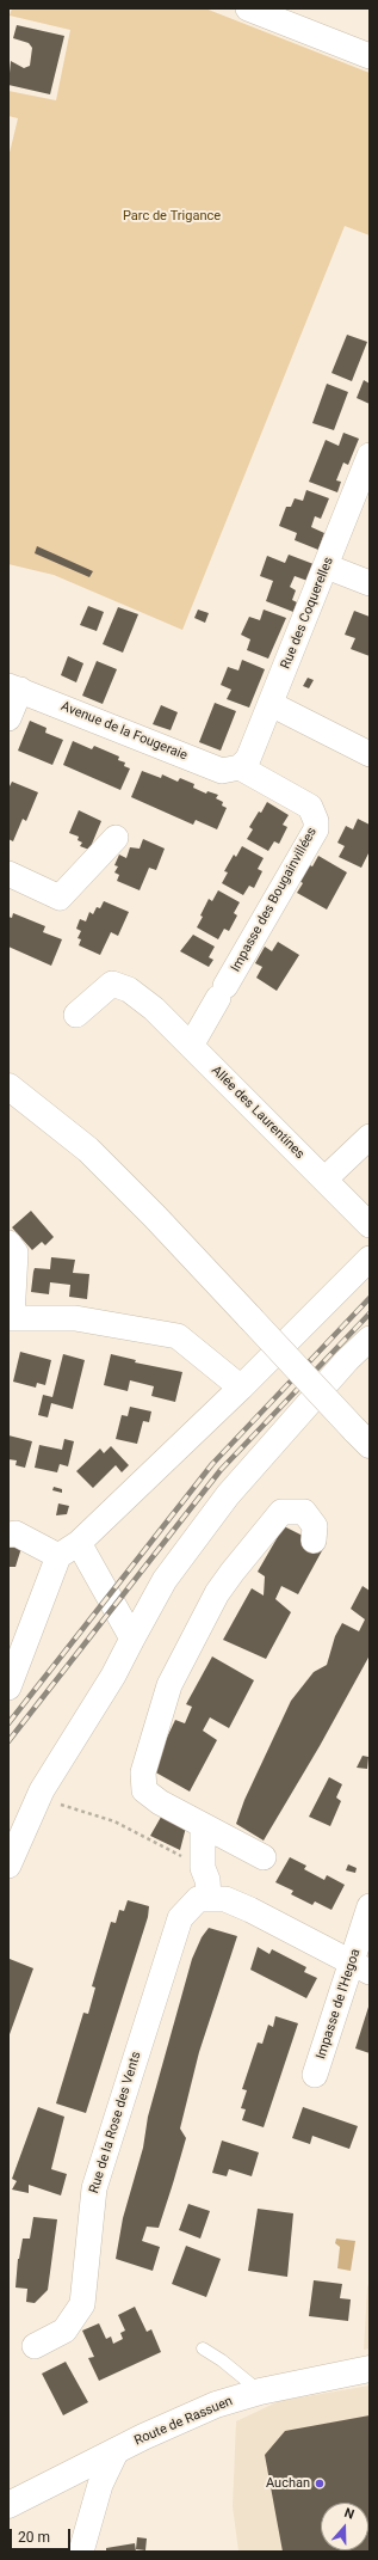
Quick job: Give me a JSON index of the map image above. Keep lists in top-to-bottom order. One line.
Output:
{"streets":{"main road":["Route de Rassuen"],"street":["Rue des Coquerelles","Avenue de la Fougeraie","Impasse des Bougainvillées","Allée des Laurentines","Impasse de l'Hegoa","Rue de la Rose des Vents"]},"crossings":[["Rue des Coquerelles","Avenue de la Fougeraie"],["Rue des Coquerelles","Impasse des Bougainvillées"],["Avenue de la Fougeraie","Impasse des Bougainvillées"],["Impasse des Bougainvillées","Allée des Laurentines"]],"parks":["Parc de Trigance"],"places":["Auchan"],"scale_bar":"20 m","north":"top"}
